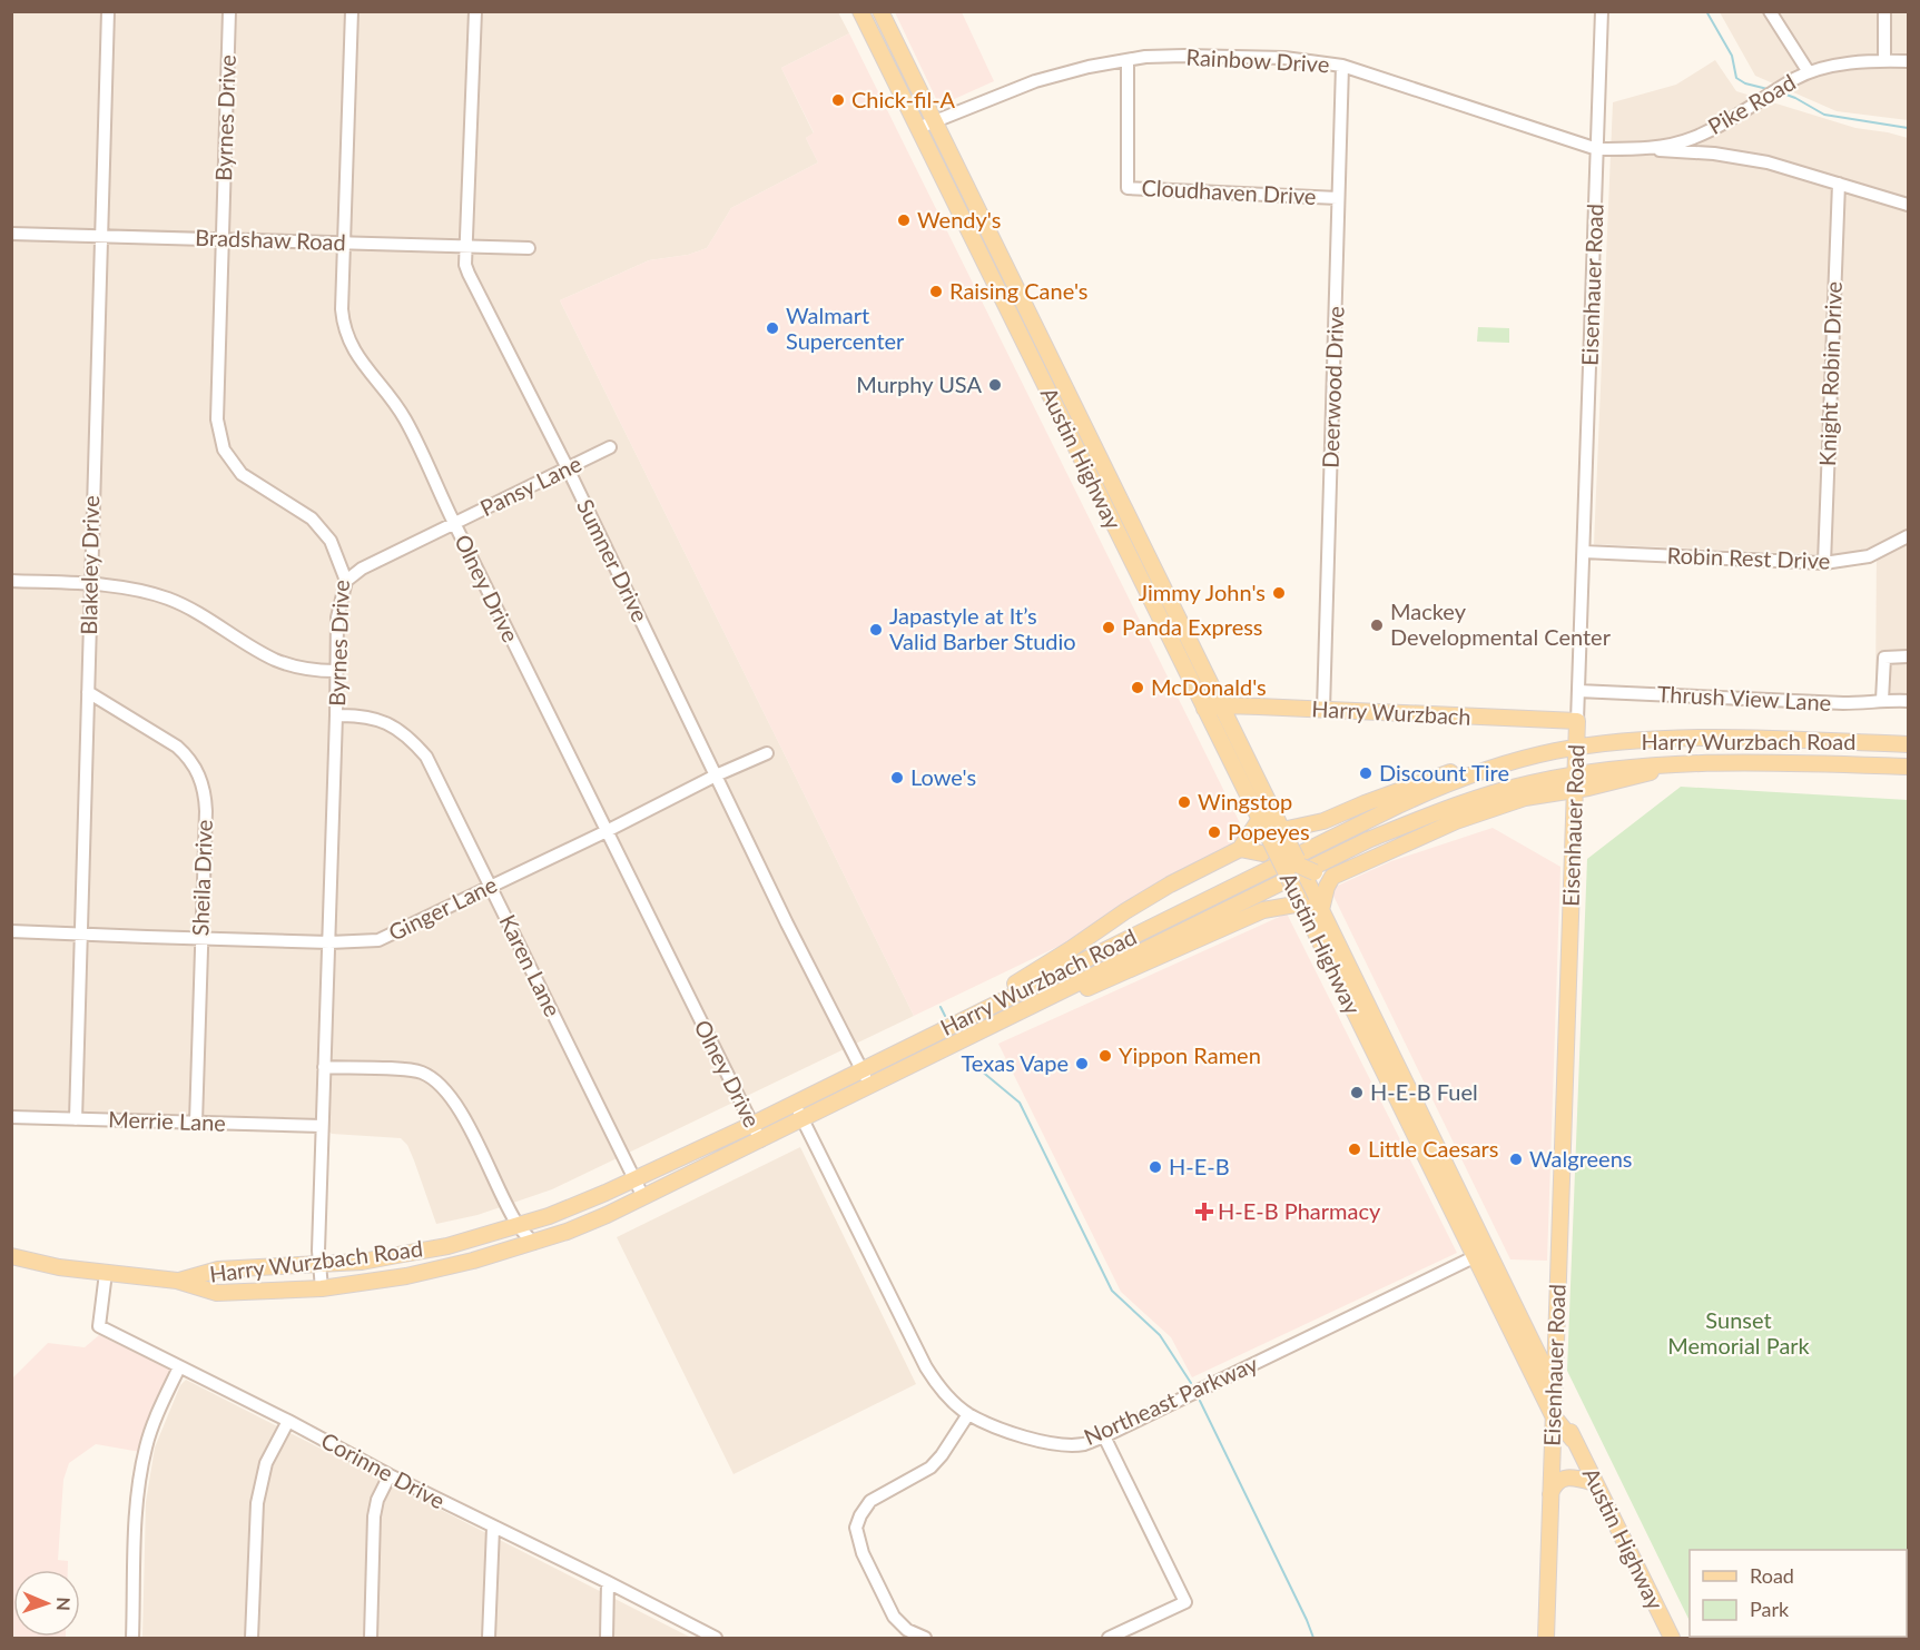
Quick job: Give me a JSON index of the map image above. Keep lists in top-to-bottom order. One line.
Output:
{"streets":{"main road":["Eisenhauer Road","Austin Highway","Harry Wurzbach","Harry Wurzbach Road"],"street":["Rainbow Drive","Pike Road","Byrnes Drive","Cloudhaven Drive","Bradshaw Road","Knight Robin Drive","Deerwood Drive","Pansy Lane","Robin Rest Drive","Sumner Drive","Blakeley Drive","Olney Drive","Thrush View Lane","Sheila Drive","Ginger Lane","Karen Lane","Merrie Lane","Northeast Parkway","Corinne Drive"]},"crossings":[["Rainbow Drive","Pike Road"],["Rainbow Drive","Cloudhaven Drive"],["Rainbow Drive","Eisenhauer Road"],["Rainbow Drive","Deerwood Drive"],["Rainbow Drive","Austin Highway"],["Pike Road","Eisenhauer Road"],["Byrnes Drive","Bradshaw Road"],["Byrnes Drive","Pansy Lane"],["Byrnes Drive","Harry Wurzbach Road"],["Byrnes Drive","Ginger Lane"],["Byrnes Drive","Karen Lane"],["Byrnes Drive","Merrie Lane"],["Cloudhaven Drive","Deerwood Drive"],["Bradshaw Road","Sumner Drive"],["Bradshaw Road","Blakeley Drive"],["Bradshaw Road","Olney Drive"],["Eisenhauer Road","Austin Highway"],["Eisenhauer Road","Robin Rest Drive"],["Eisenhauer Road","Thrush View Lane"],["Eisenhauer Road","Harry Wurzbach"],["Eisenhauer Road","Harry Wurzbach Road"],["Knight Robin Drive","Robin Rest Drive"],["Deerwood Drive","Harry Wurzbach"],["Austin Highway","Harry Wurzbach"],["Austin Highway","Northeast Parkway"],["Pansy Lane","Sumner Drive"],["Pansy Lane","Olney Drive"],["Sumner Drive","Harry Wurzbach Road"],["Sumner Drive","Ginger Lane"],["Blakeley Drive","Sheila Drive"],["Blakeley Drive","Ginger Lane"],["Blakeley Drive","Merrie Lane"],["Olney Drive","Harry Wurzbach Road"],["Olney Drive","Ginger Lane"],["Harry Wurzbach Road","Karen Lane"],["Harry Wurzbach Road","Northeast Parkway"],["Harry Wurzbach Road","Corinne Drive"],["Sheila Drive","Ginger Lane"],["Sheila Drive","Merrie Lane"],["Ginger Lane","Karen Lane"]],"parks":["Sunset Memorial Park"],"places":{"other":["Chick-fil-A","Wendy's","Raising Cane's","Walmart Supercenter","Murphy USA","Jimmy John's","Mackey Developmental Center","Panda Express","Japastyle at It’s Valid Barber Studio","McDonald's","Discount Tire","Lowe's","Wingstop","Popeyes","Yippon Ramen","Texas Vape","H-E-B Fuel","Little Caesars","Walgreens","H-E-B"],"health":["H-E-B Pharmacy"]},"legend":["Road","Park"],"north":"right"}
